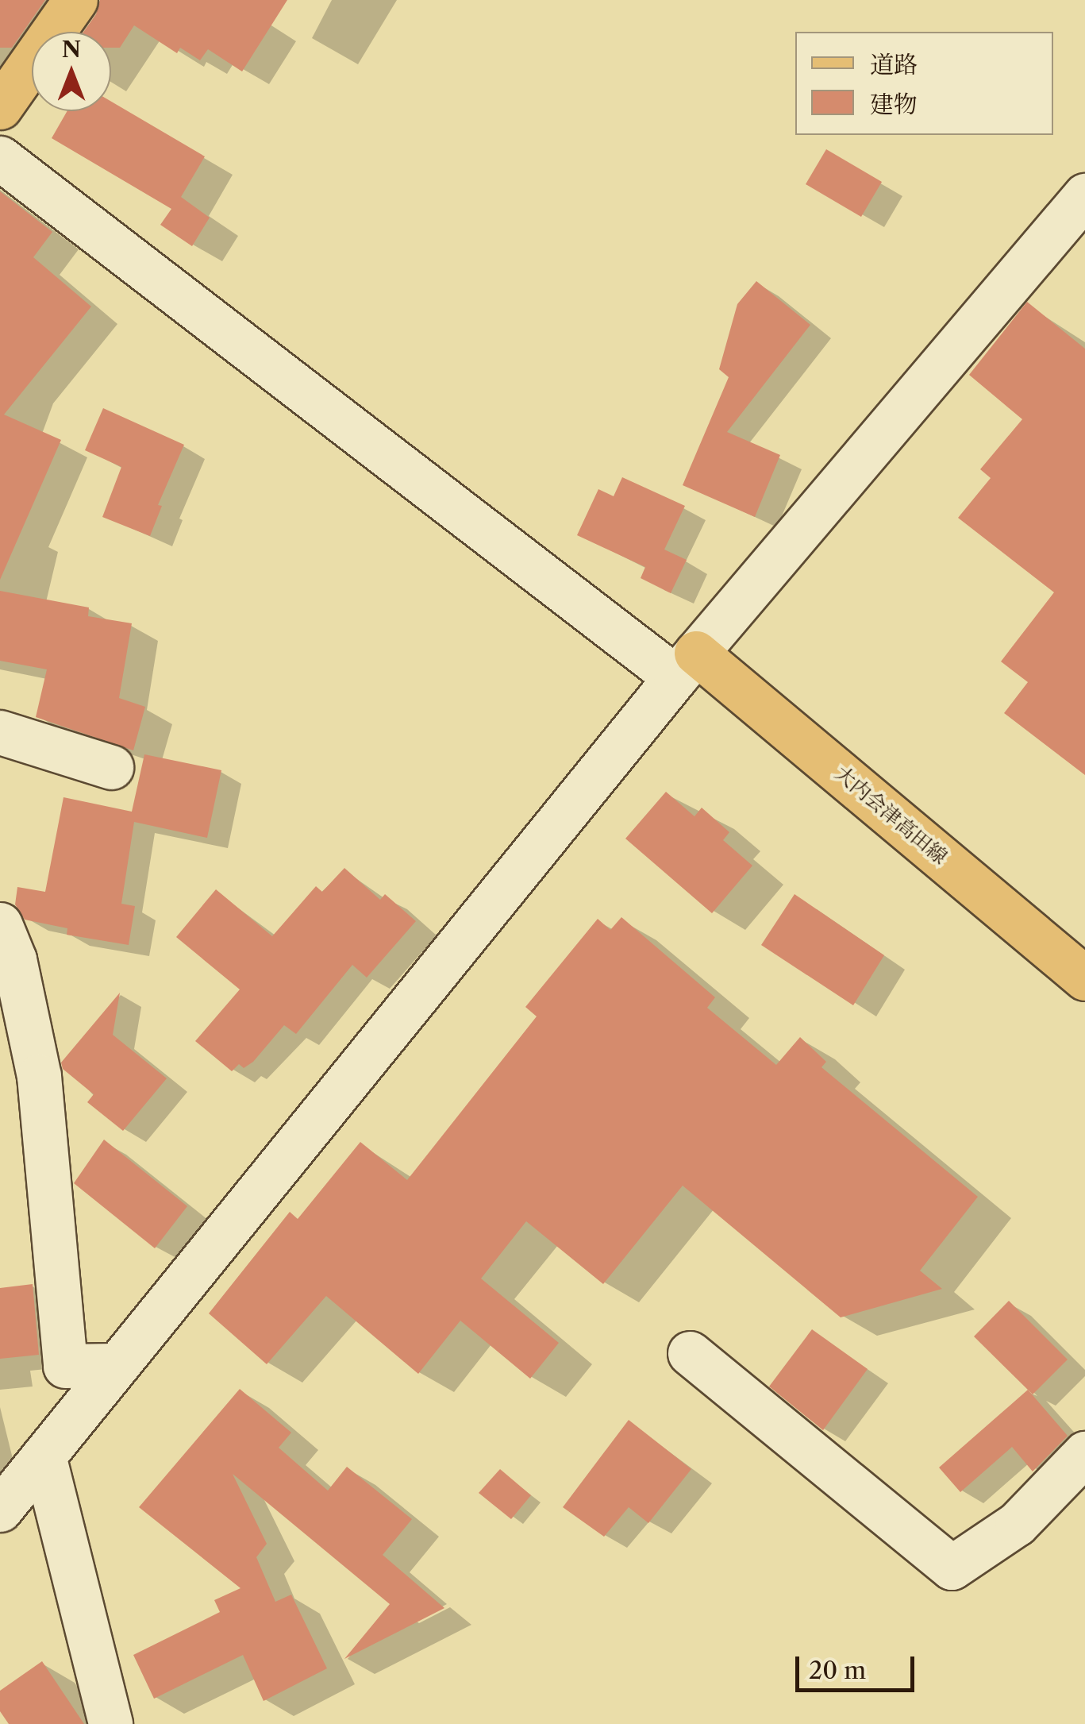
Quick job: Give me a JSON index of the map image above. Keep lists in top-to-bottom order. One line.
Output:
{"streets":{"main road":["大内会津高田線"]},"legend":["道路","建物"],"scale_bar":"20 m","north":"top"}
